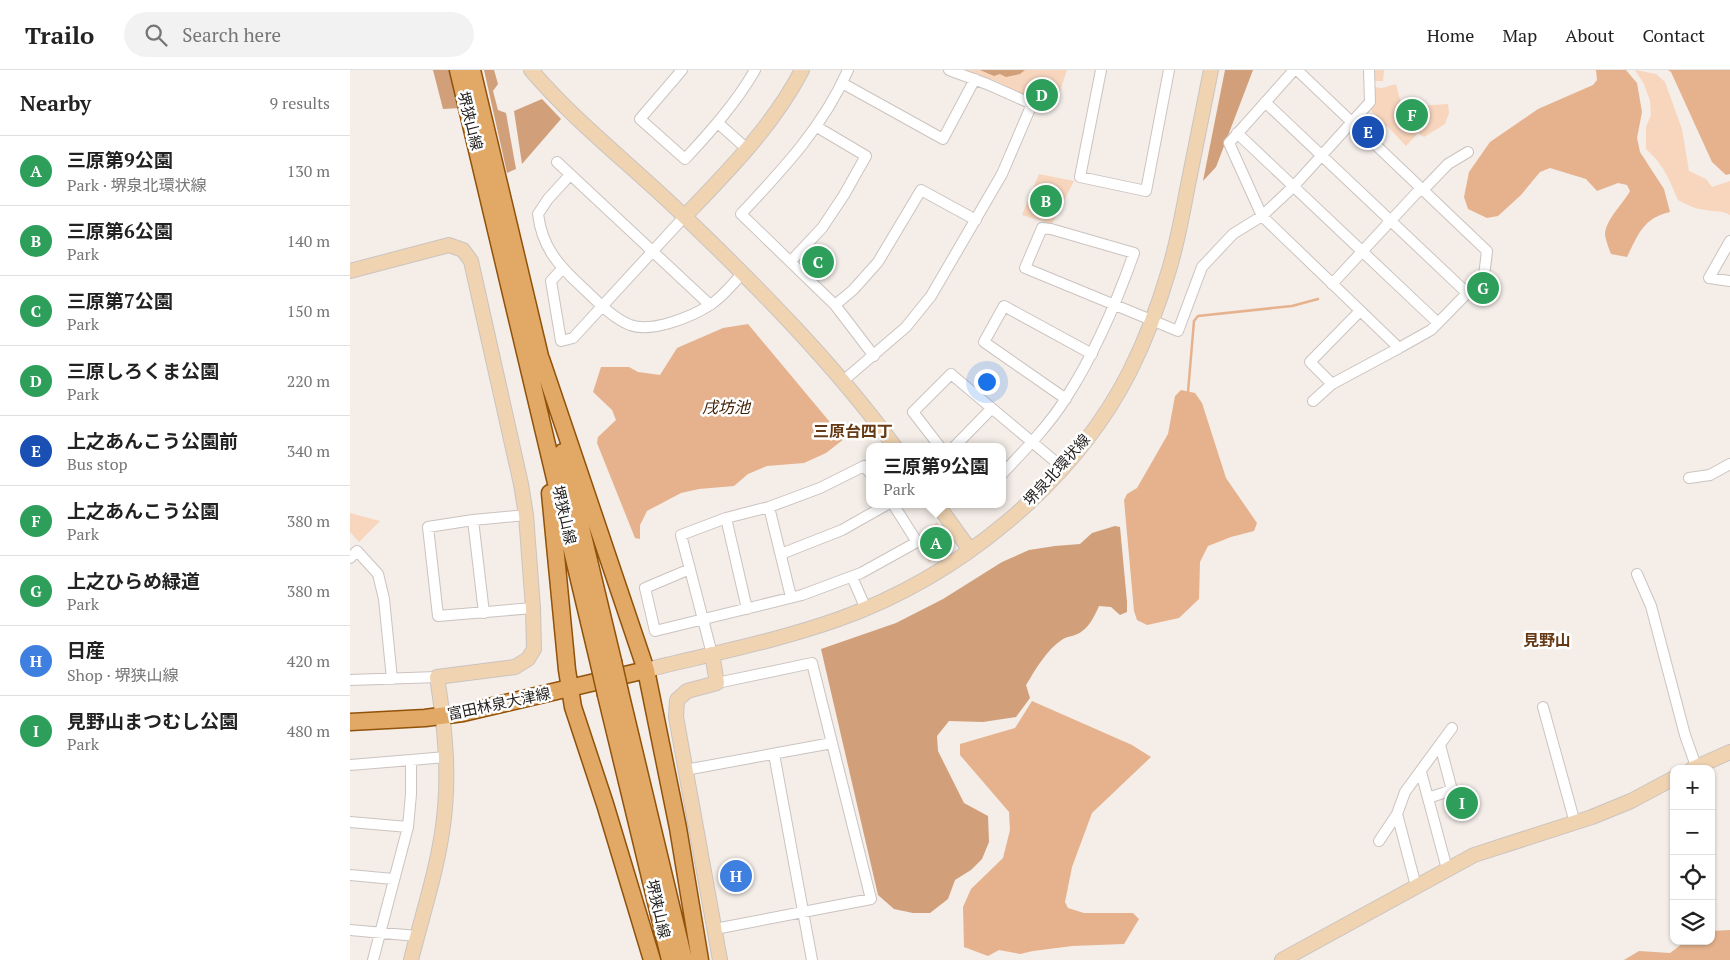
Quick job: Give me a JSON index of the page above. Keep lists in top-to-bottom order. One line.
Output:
{"streets":{"main road":["堺狭山線","富田林泉大津線"],"street":["堺泉北環状線"]},"crossings":[["堺泉北環状線","富田林泉大津線"]],"districts":["三原台四丁","見野山"],"water":["戌坊池"],"page":{"header":"Trailo","search":"Search here","nav":["Home","Map","About","Contact"],"heading":["Nearby","9 results"],"pins":["D","F","E","B","C","G","A","I","H"],"list":[{"mark":"A","name":"三原第9公園","note":"Park · 堺泉北環状線","value":"130 m"},{"mark":"B","name":"三原第6公園","note":"Park","value":"140 m"},{"mark":"C","name":"三原第7公園","note":"Park","value":"150 m"},{"mark":"D","name":"三原しろくま公園","note":"Park","value":"220 m"},{"mark":"E","name":"上之あんこう公園前","note":"Bus stop","value":"340 m"},{"mark":"F","name":"上之あんこう公園","note":"Park","value":"380 m"},{"mark":"G","name":"上之ひらめ緑道","note":"Park","value":"380 m"},{"mark":"H","name":"日産","note":"Shop · 堺狭山線","value":"420 m"},{"mark":"I","name":"見野山まつむし公園","note":"Park","value":"480 m"}],"popup":["三原第9公園","Park"],"map_buttons":["+","−"]}}
